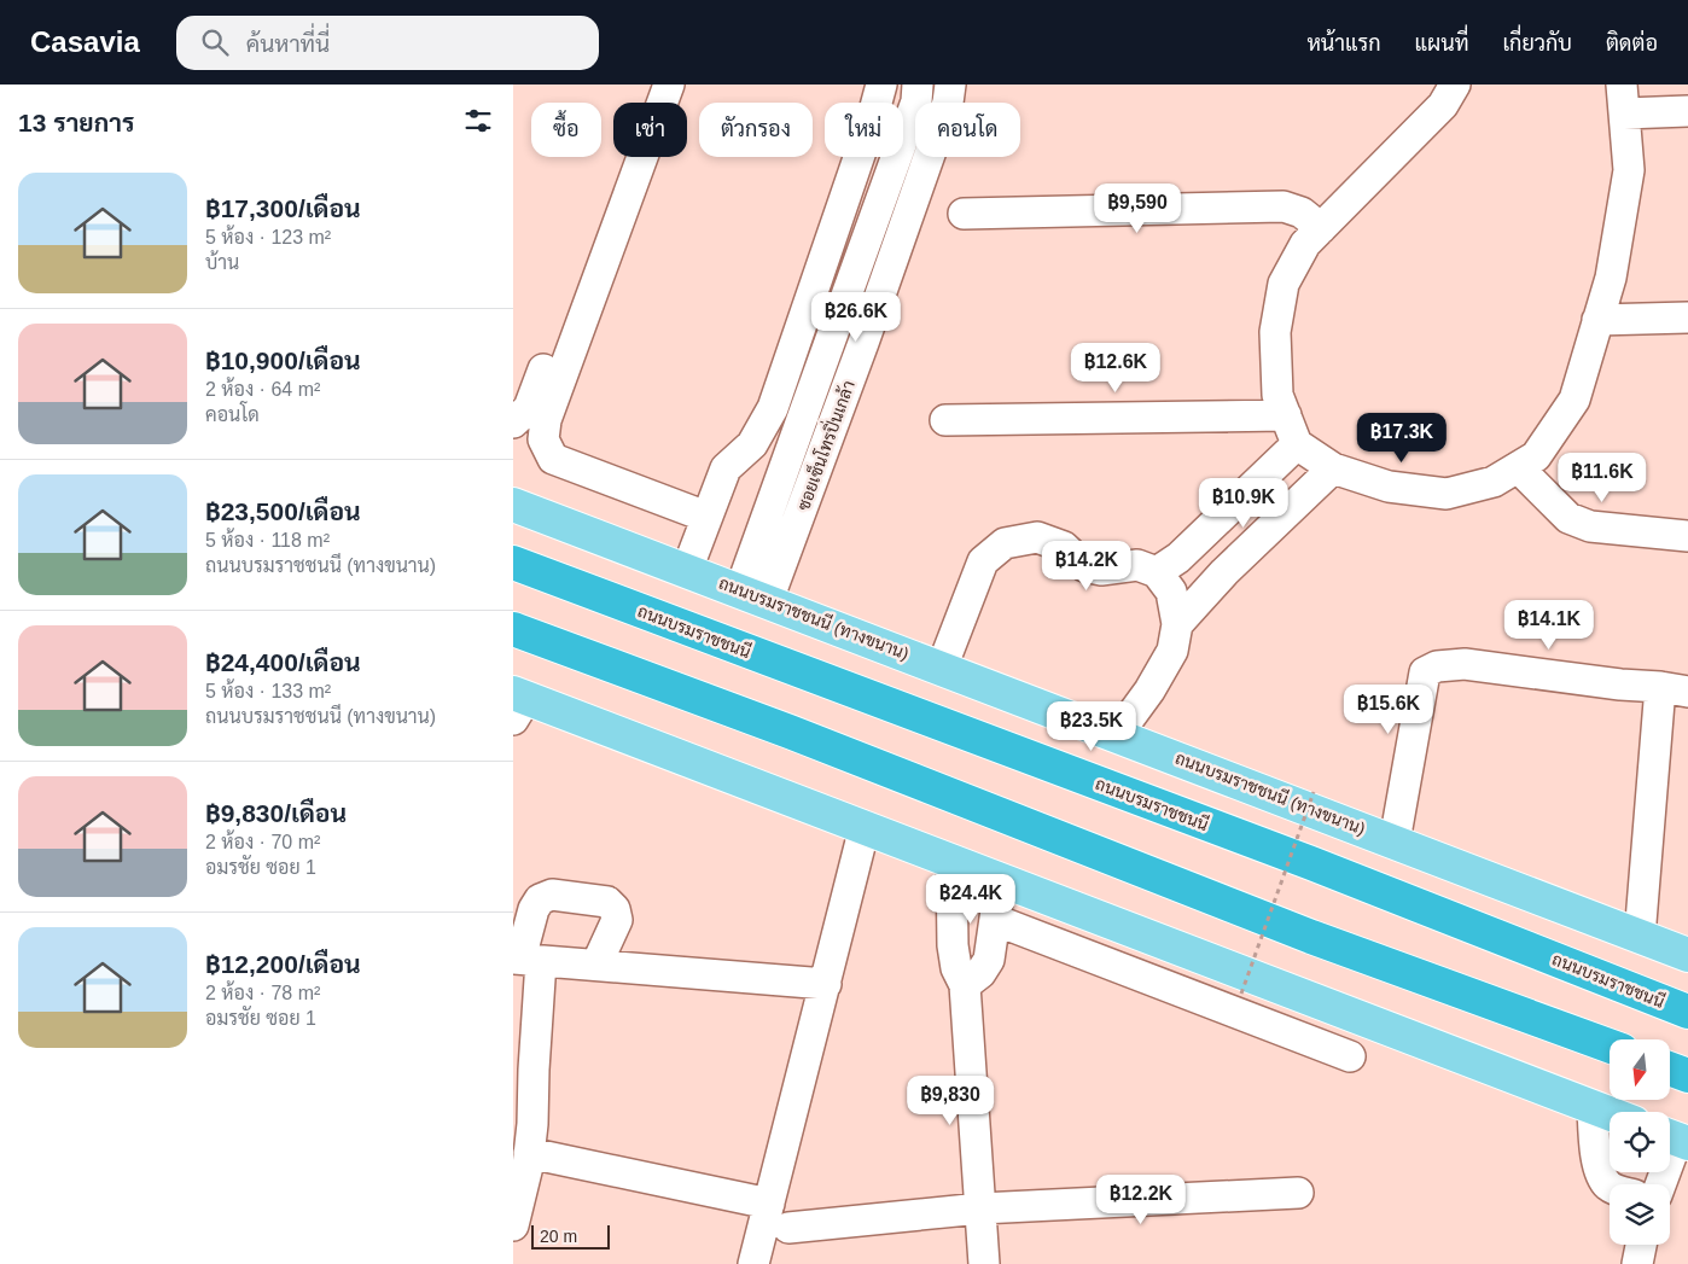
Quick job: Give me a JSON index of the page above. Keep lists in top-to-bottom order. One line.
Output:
{"streets":{"highway":["ถนนบรมราชชนนี"],"main road":["ถนนบรมราชชนนี (ทางขนาน)"],"street":["ซอยเซ็นโทรปิ่นเกล้า"]},"crossings":[["ซอยเซ็นโทรปิ่นเกล้า","ถนนบรมราชชนนี (ทางขนาน)"]],"scale_bar":"20 m","north":"bottom","page":{"header":"Casavia","search":"ค้นหาที่นี่","nav":["หน้าแรก","แผนที่","เกี่ยวกับ","ติดต่อ"],"heading":"13 รายการ","chip":["ซื้อ","เช่า","ตัวกรอง","ใหม่","คอนโด"],"list":[{"name":"฿17,300/เดือน","note":"5 ห้อง · 123 m² · บ้าน"},{"name":"฿10,900/เดือน","note":"2 ห้อง · 64 m² · คอนโด"},{"name":"฿23,500/เดือน","note":"5 ห้อง · 118 m² · ถนนบรมราชชนนี (ทางขนาน)"},{"name":"฿24,400/เดือน","note":"5 ห้อง · 133 m² · ถนนบรมราชชนนี (ทางขนาน)"},{"name":"฿9,830/เดือน","note":"2 ห้อง · 70 m² · อมรชัย ซอย 1"},{"name":"฿12,200/เดือน","note":"2 ห้อง · 78 m² · อมรชัย ซอย 1"}],"price":["฿9,590","฿26.6K","฿12.6K","฿17.3K","฿11.6K","฿10.9K","฿14.2K","฿14.1K","฿15.6K","฿23.5K","฿24.4K","฿9,830","฿12.2K"],"scale":"20 m"}}
